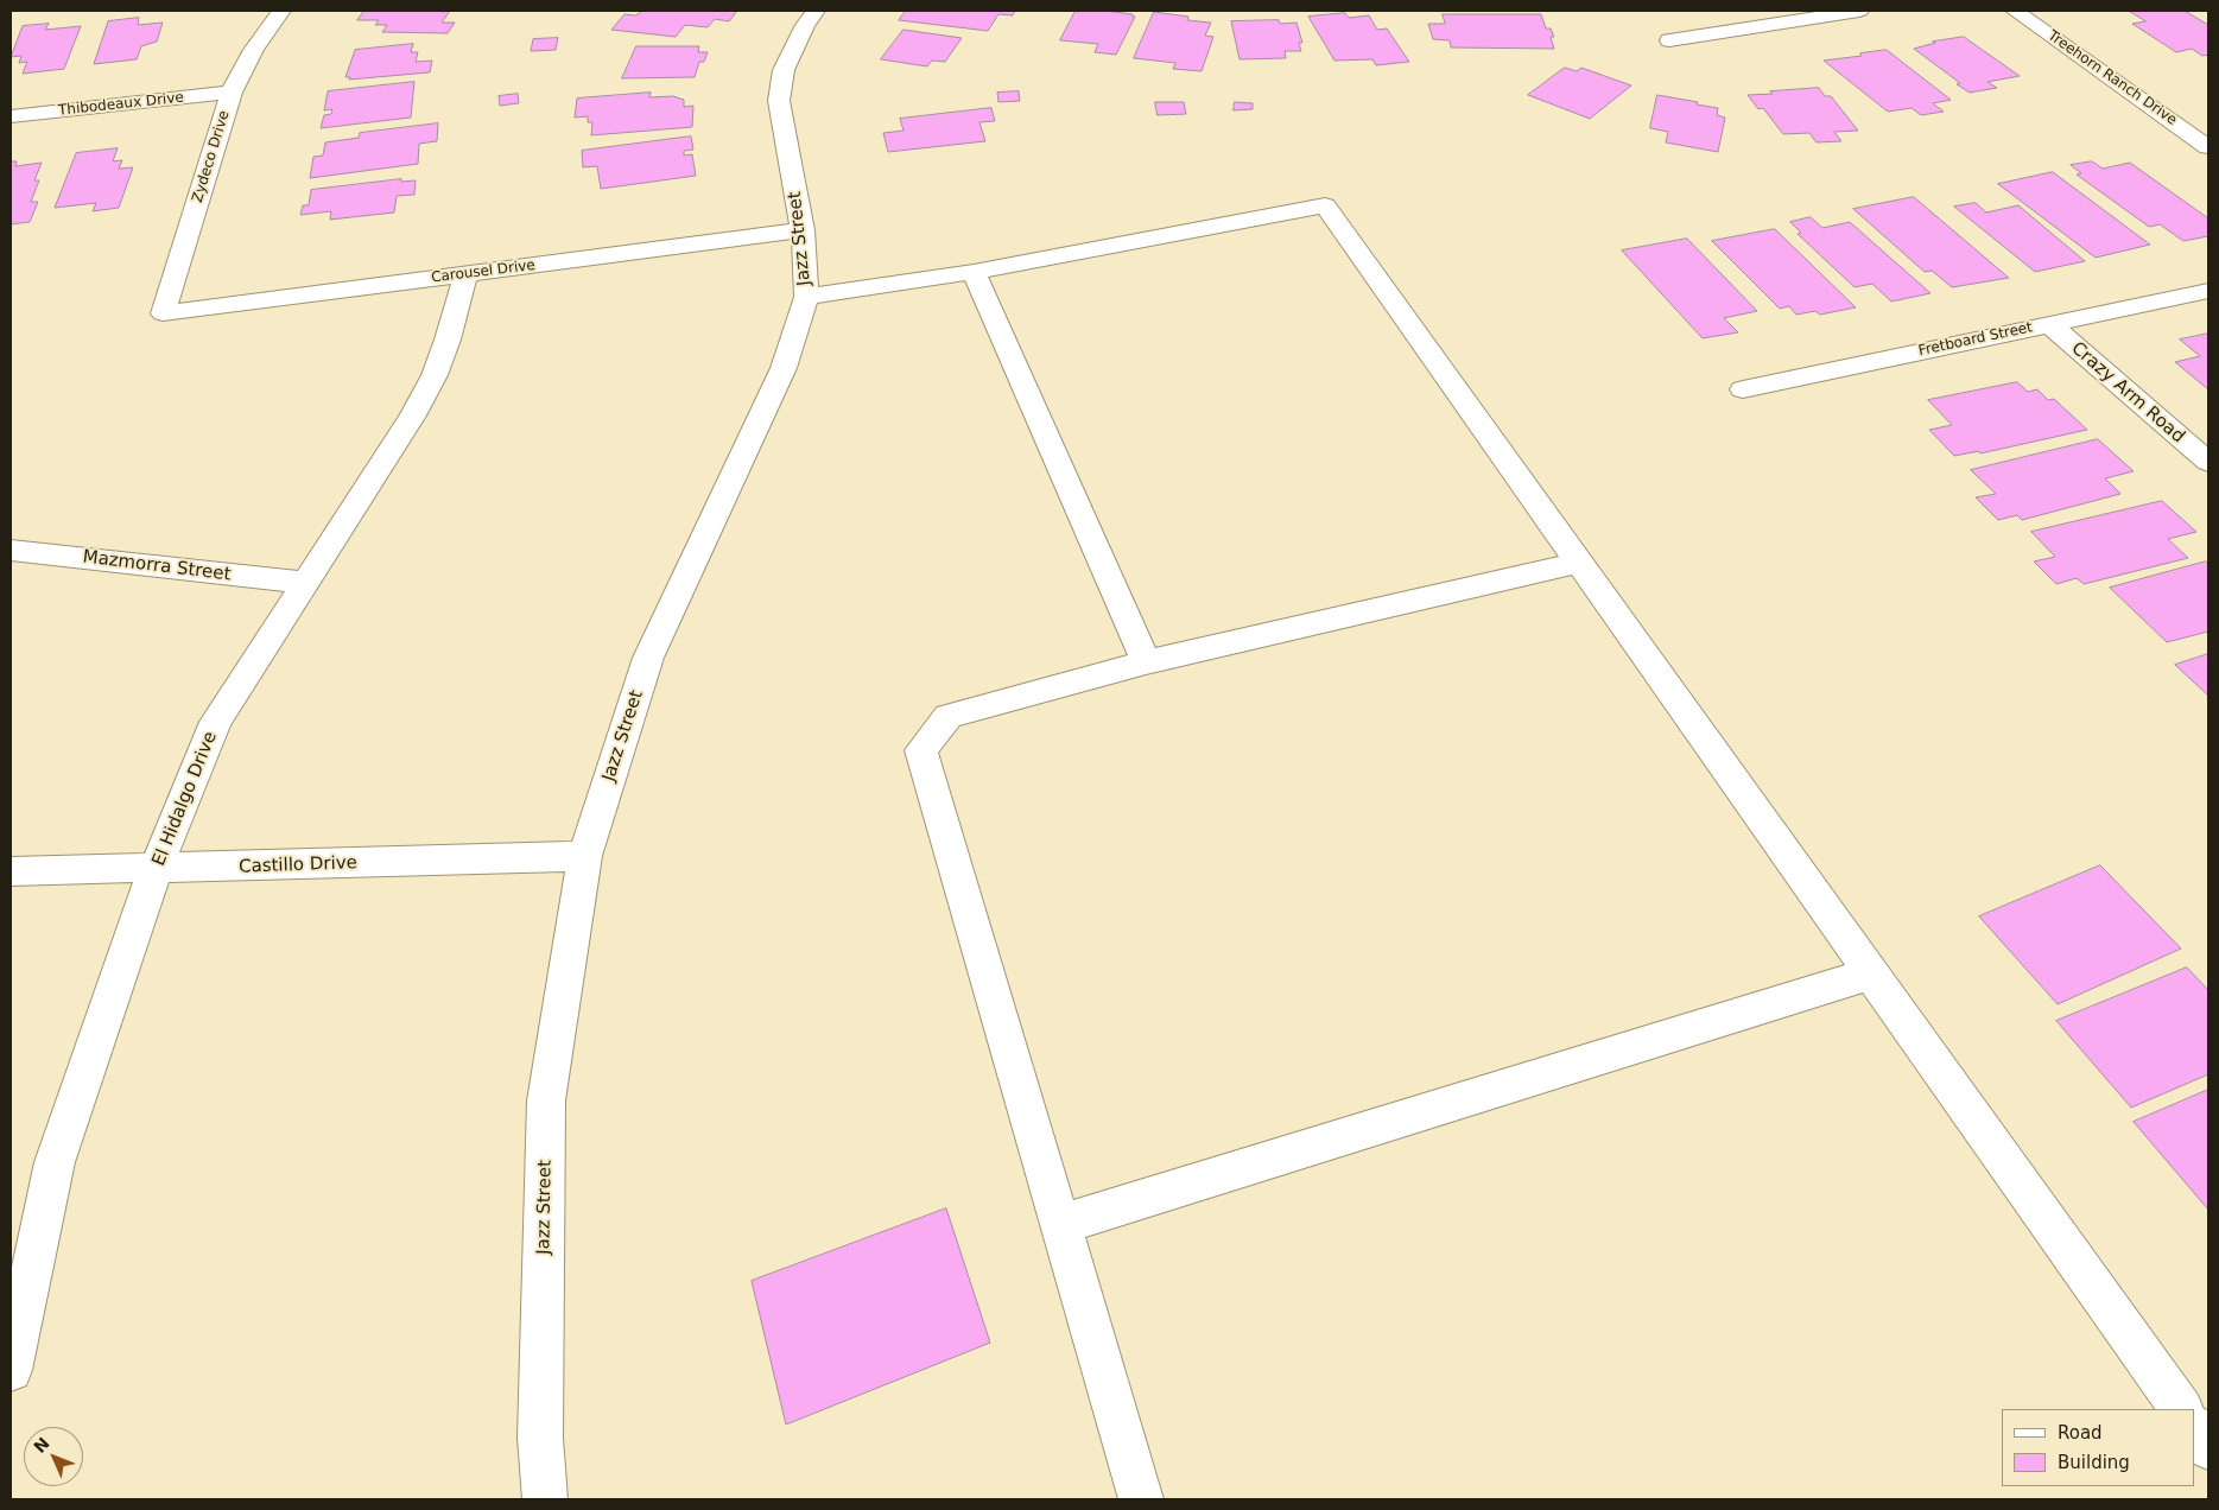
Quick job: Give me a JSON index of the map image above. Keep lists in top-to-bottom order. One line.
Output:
{"streets":{"street":["Treehorn Ranch Drive","Thibodeaux Drive","Zydeco Drive","Jazz Street","Carousel Drive","Fretboard Street","Crazy Arm Road","Mazmorra Street","El Hidalgo Drive","Castillo Drive"]},"crossings":[["Thibodeaux Drive","Zydeco Drive"],["Zydeco Drive","Carousel Drive"],["Jazz Street","Carousel Drive"],["Jazz Street","Castillo Drive"],["Carousel Drive","El Hidalgo Drive"],["Fretboard Street","Crazy Arm Road"],["Mazmorra Street","El Hidalgo Drive"],["El Hidalgo Drive","Castillo Drive"]],"legend":["Road","Building"],"north":"top left"}
